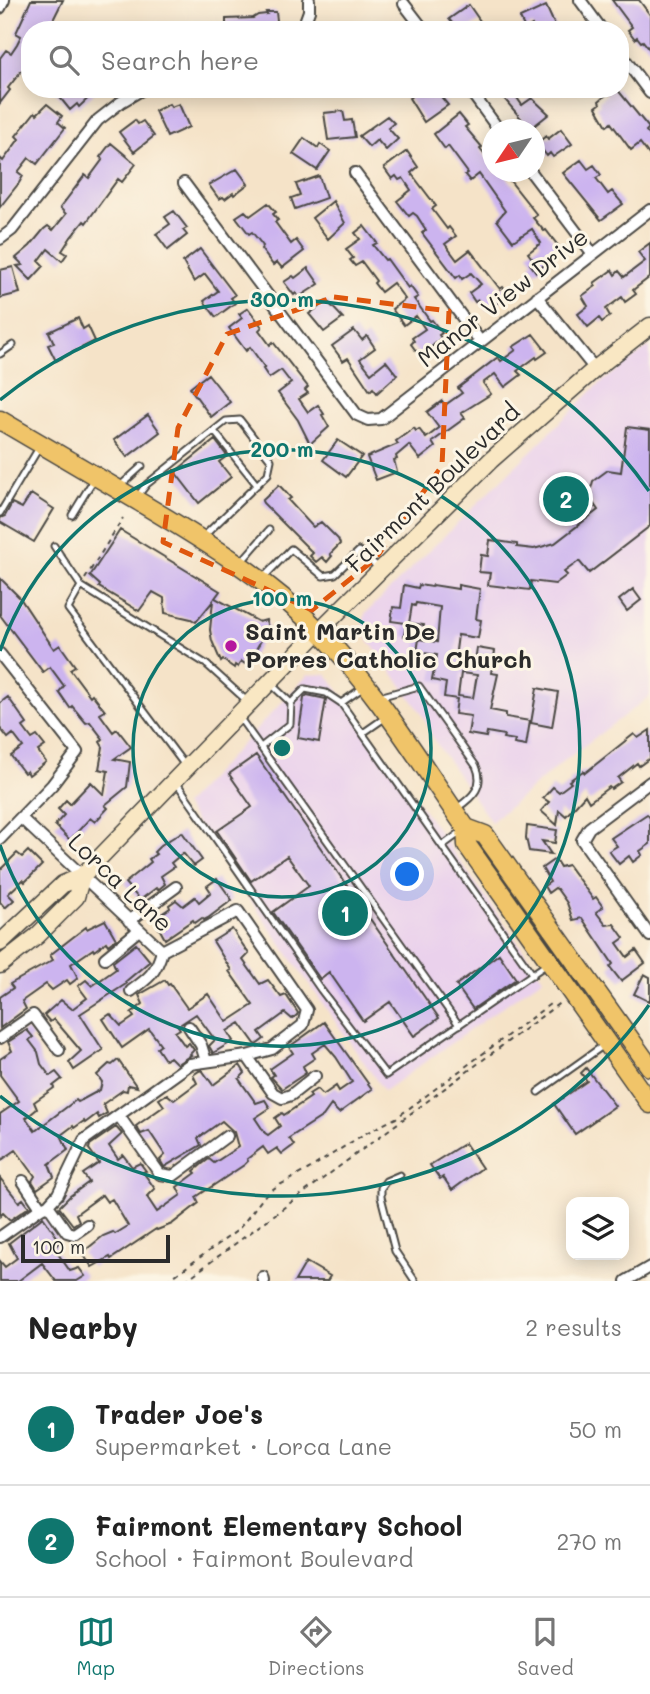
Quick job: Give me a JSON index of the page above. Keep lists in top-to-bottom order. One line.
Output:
{"streets":{"main road":["Fairmont Boulevard"],"street":["Manor View Drive","Lorca Lane"]},"crossings":[["Fairmont Boulevard","Lorca Lane"]],"places":["Saint Martin De Porres Catholic Church"],"scale_bar":"100 m","north":"bottom left","page":{"search":"Search here","pins":["2","1"],"scale":"100 m","heading":["Nearby","2 results"],"list":[{"mark":"1","name":"Trader Joe's","note":"Supermarket · Lorca Lane","value":"50 m"},{"mark":"2","name":"Fairmont Elementary School","note":"School · Fairmont Boulevard","value":"270 m"}],"nav":["Map","Directions","Saved"]},"rings":["300 m","200 m","100 m"]}
